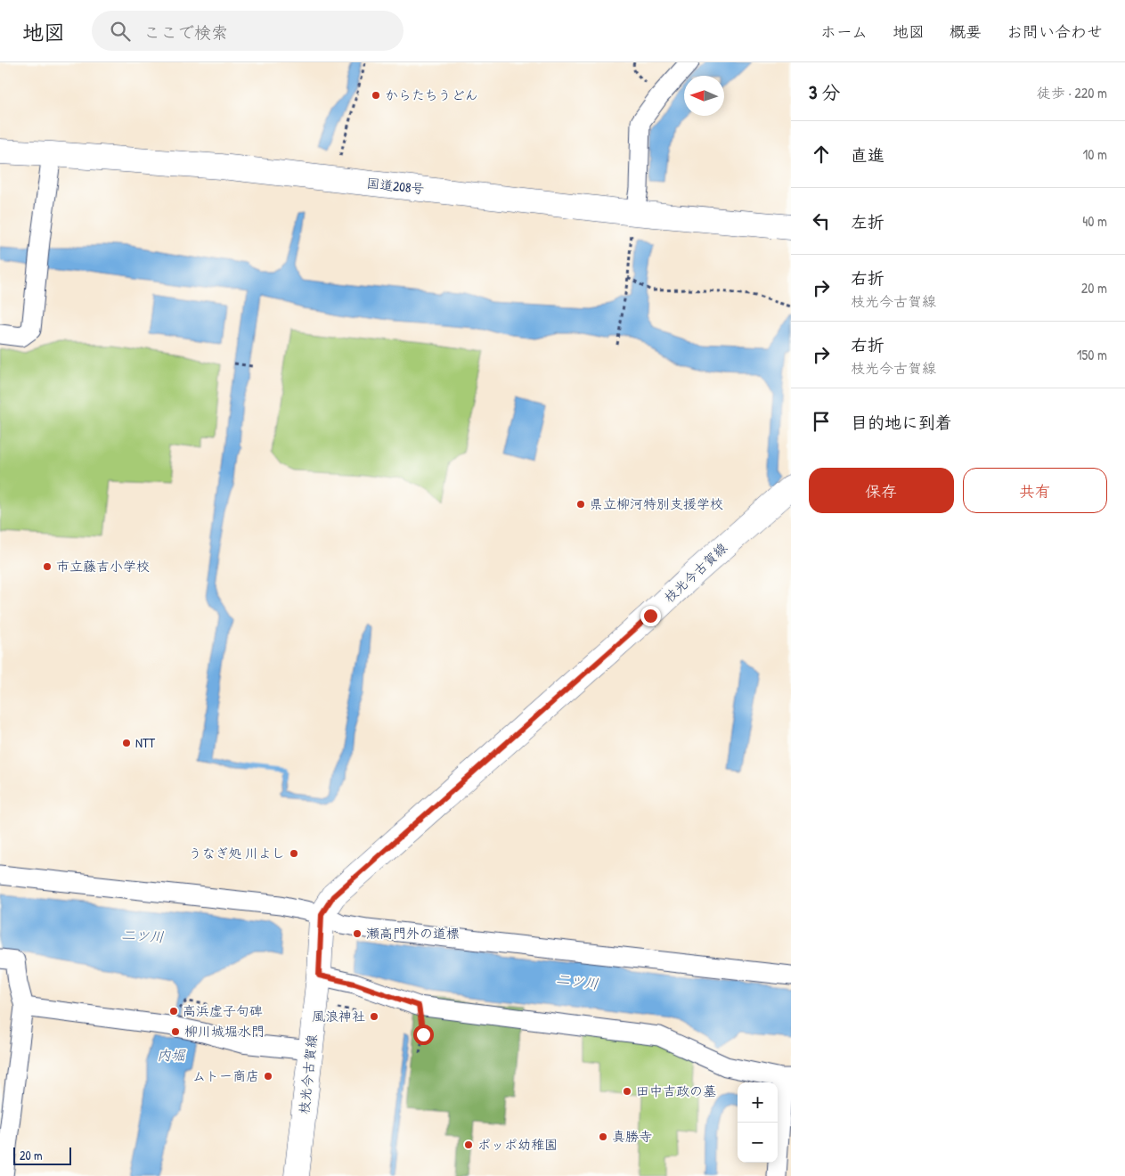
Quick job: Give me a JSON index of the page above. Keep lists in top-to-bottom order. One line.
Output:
{"streets":{"main road":["国道208号","枝光今古賀線"]},"water":["二ツ川","内堀"],"places":["からたちうどん","県立柳河特別支援学校","市立藤吉小学校","NTT","うなぎ処 川よし","瀬高門外の道標","高浜虚子句碑","風浪神社","柳川城堀水門","ムトー商店","田中吉政の墓","真勝寺","ポッポ幼稚園"],"scale_bar":"20 m","north":"left","page":{"header":"地図","search":"ここで検索","nav":["ホーム","地図","概要","お問い合わせ"],"heading":["3 分","徒歩 · 220 m"],"list":[["直進","10 m"],["左折","40 m"],["右折","枝光今古賀線","20 m"],["右折","枝光今古賀線","150 m"],"目的地に到着"],"buttons":["保存","共有"],"map_buttons":["+","−"],"scale":"20 m"}}
